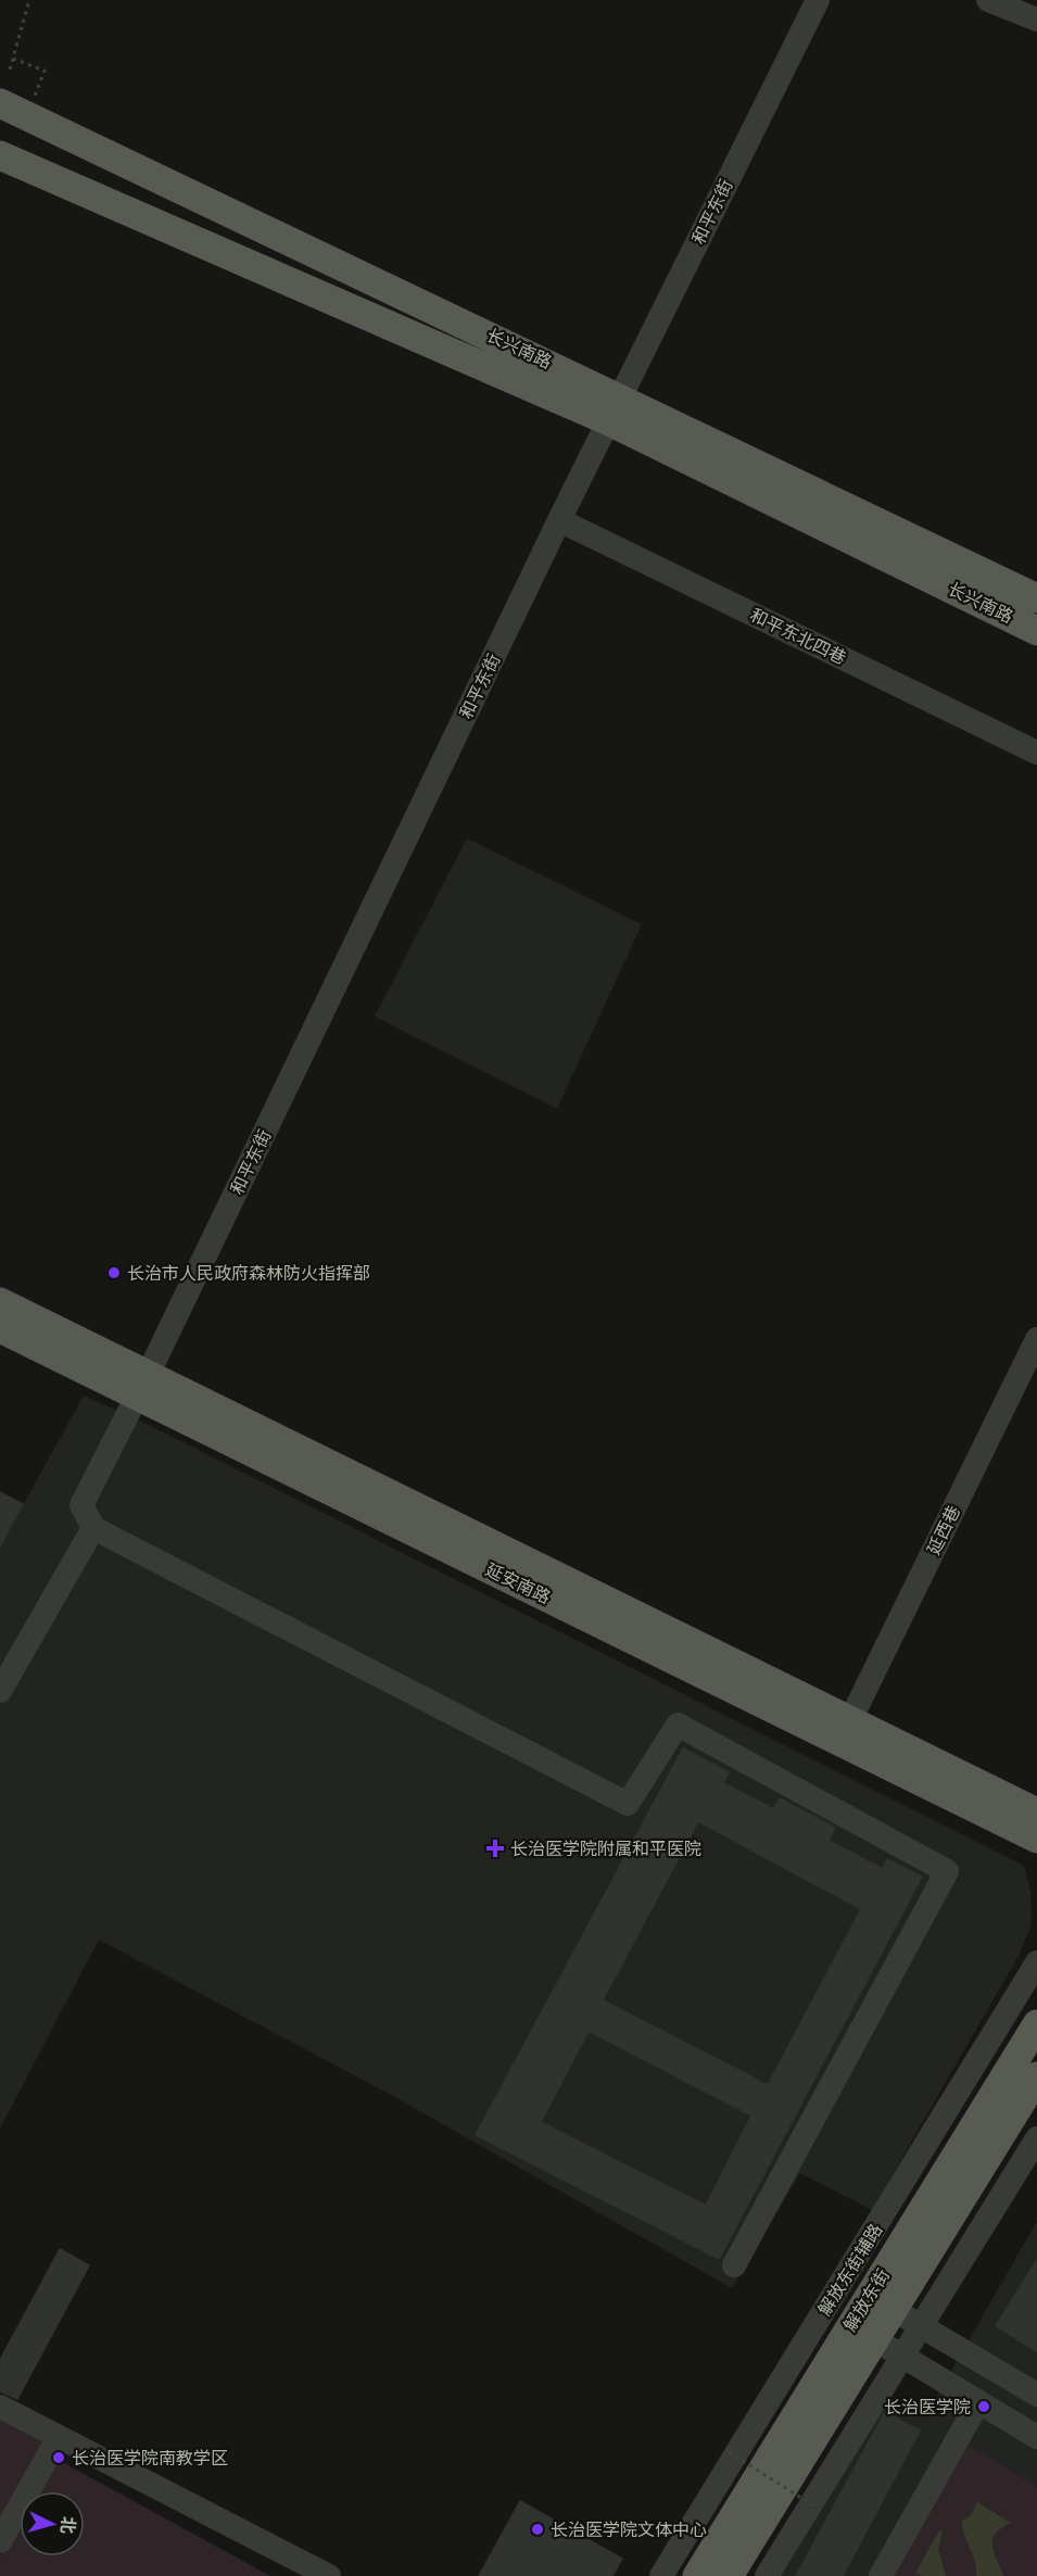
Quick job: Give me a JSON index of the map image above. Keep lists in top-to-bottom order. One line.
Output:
{"streets":{"main road":["长兴南路","延安南路","解放东街"],"street":["和平东街","和平东北四巷","延西巷","解放东街辅路"]},"crossings":[["和平东街","长兴南路"],["和平东街","和平东北四巷"],["和平东街","延安南路"],["延西巷","延安南路"]],"places":{"other":["长治市人民政府森林防火指挥部","长治医学院","长治医学院南教学区","长治医学院文体中心"],"health":["长治医学院附属和平医院"]},"north":"right"}
